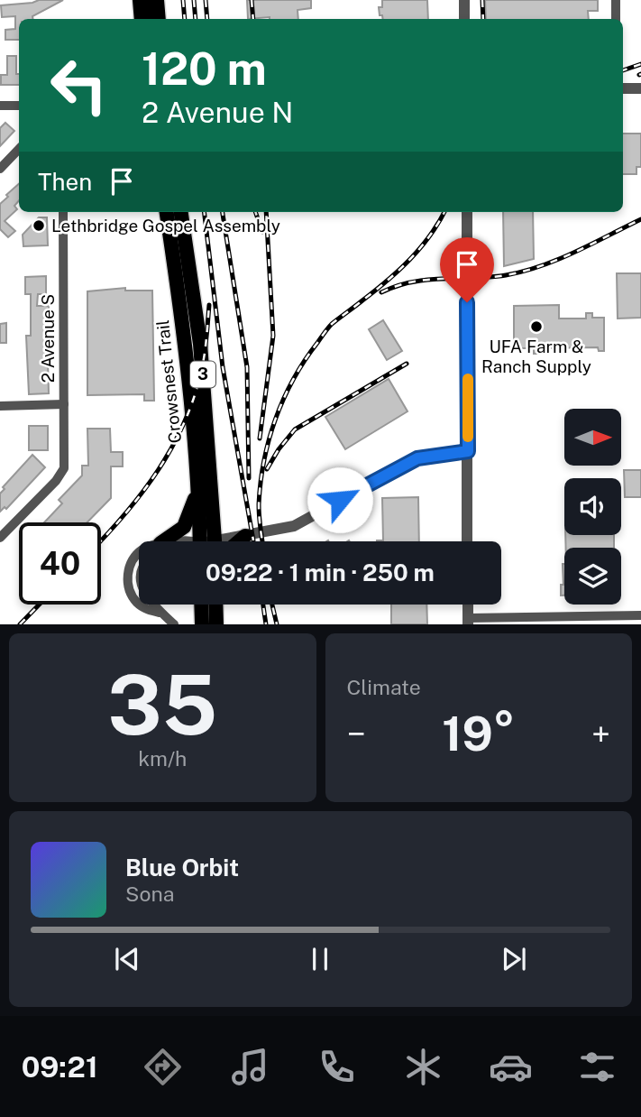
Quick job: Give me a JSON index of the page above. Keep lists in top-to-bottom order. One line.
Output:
{"streets":{"highway":["3","Crowsnest Trail"],"street":["2 Avenue S"]},"places":["Lethbridge Gospel Assembly","UFA Farm & Ranch Supply"],"north":"right","page":{"turn":["120 m","2 Avenue N"],"then":"Then","limit":"40","trip":"09:22 · 1 min · 250 m","tile":[["35","km/h"],"Climate"],"heat":["−","19°","+"],"song":["Blue Orbit","Sona"],"tabs":"09:21"}}
